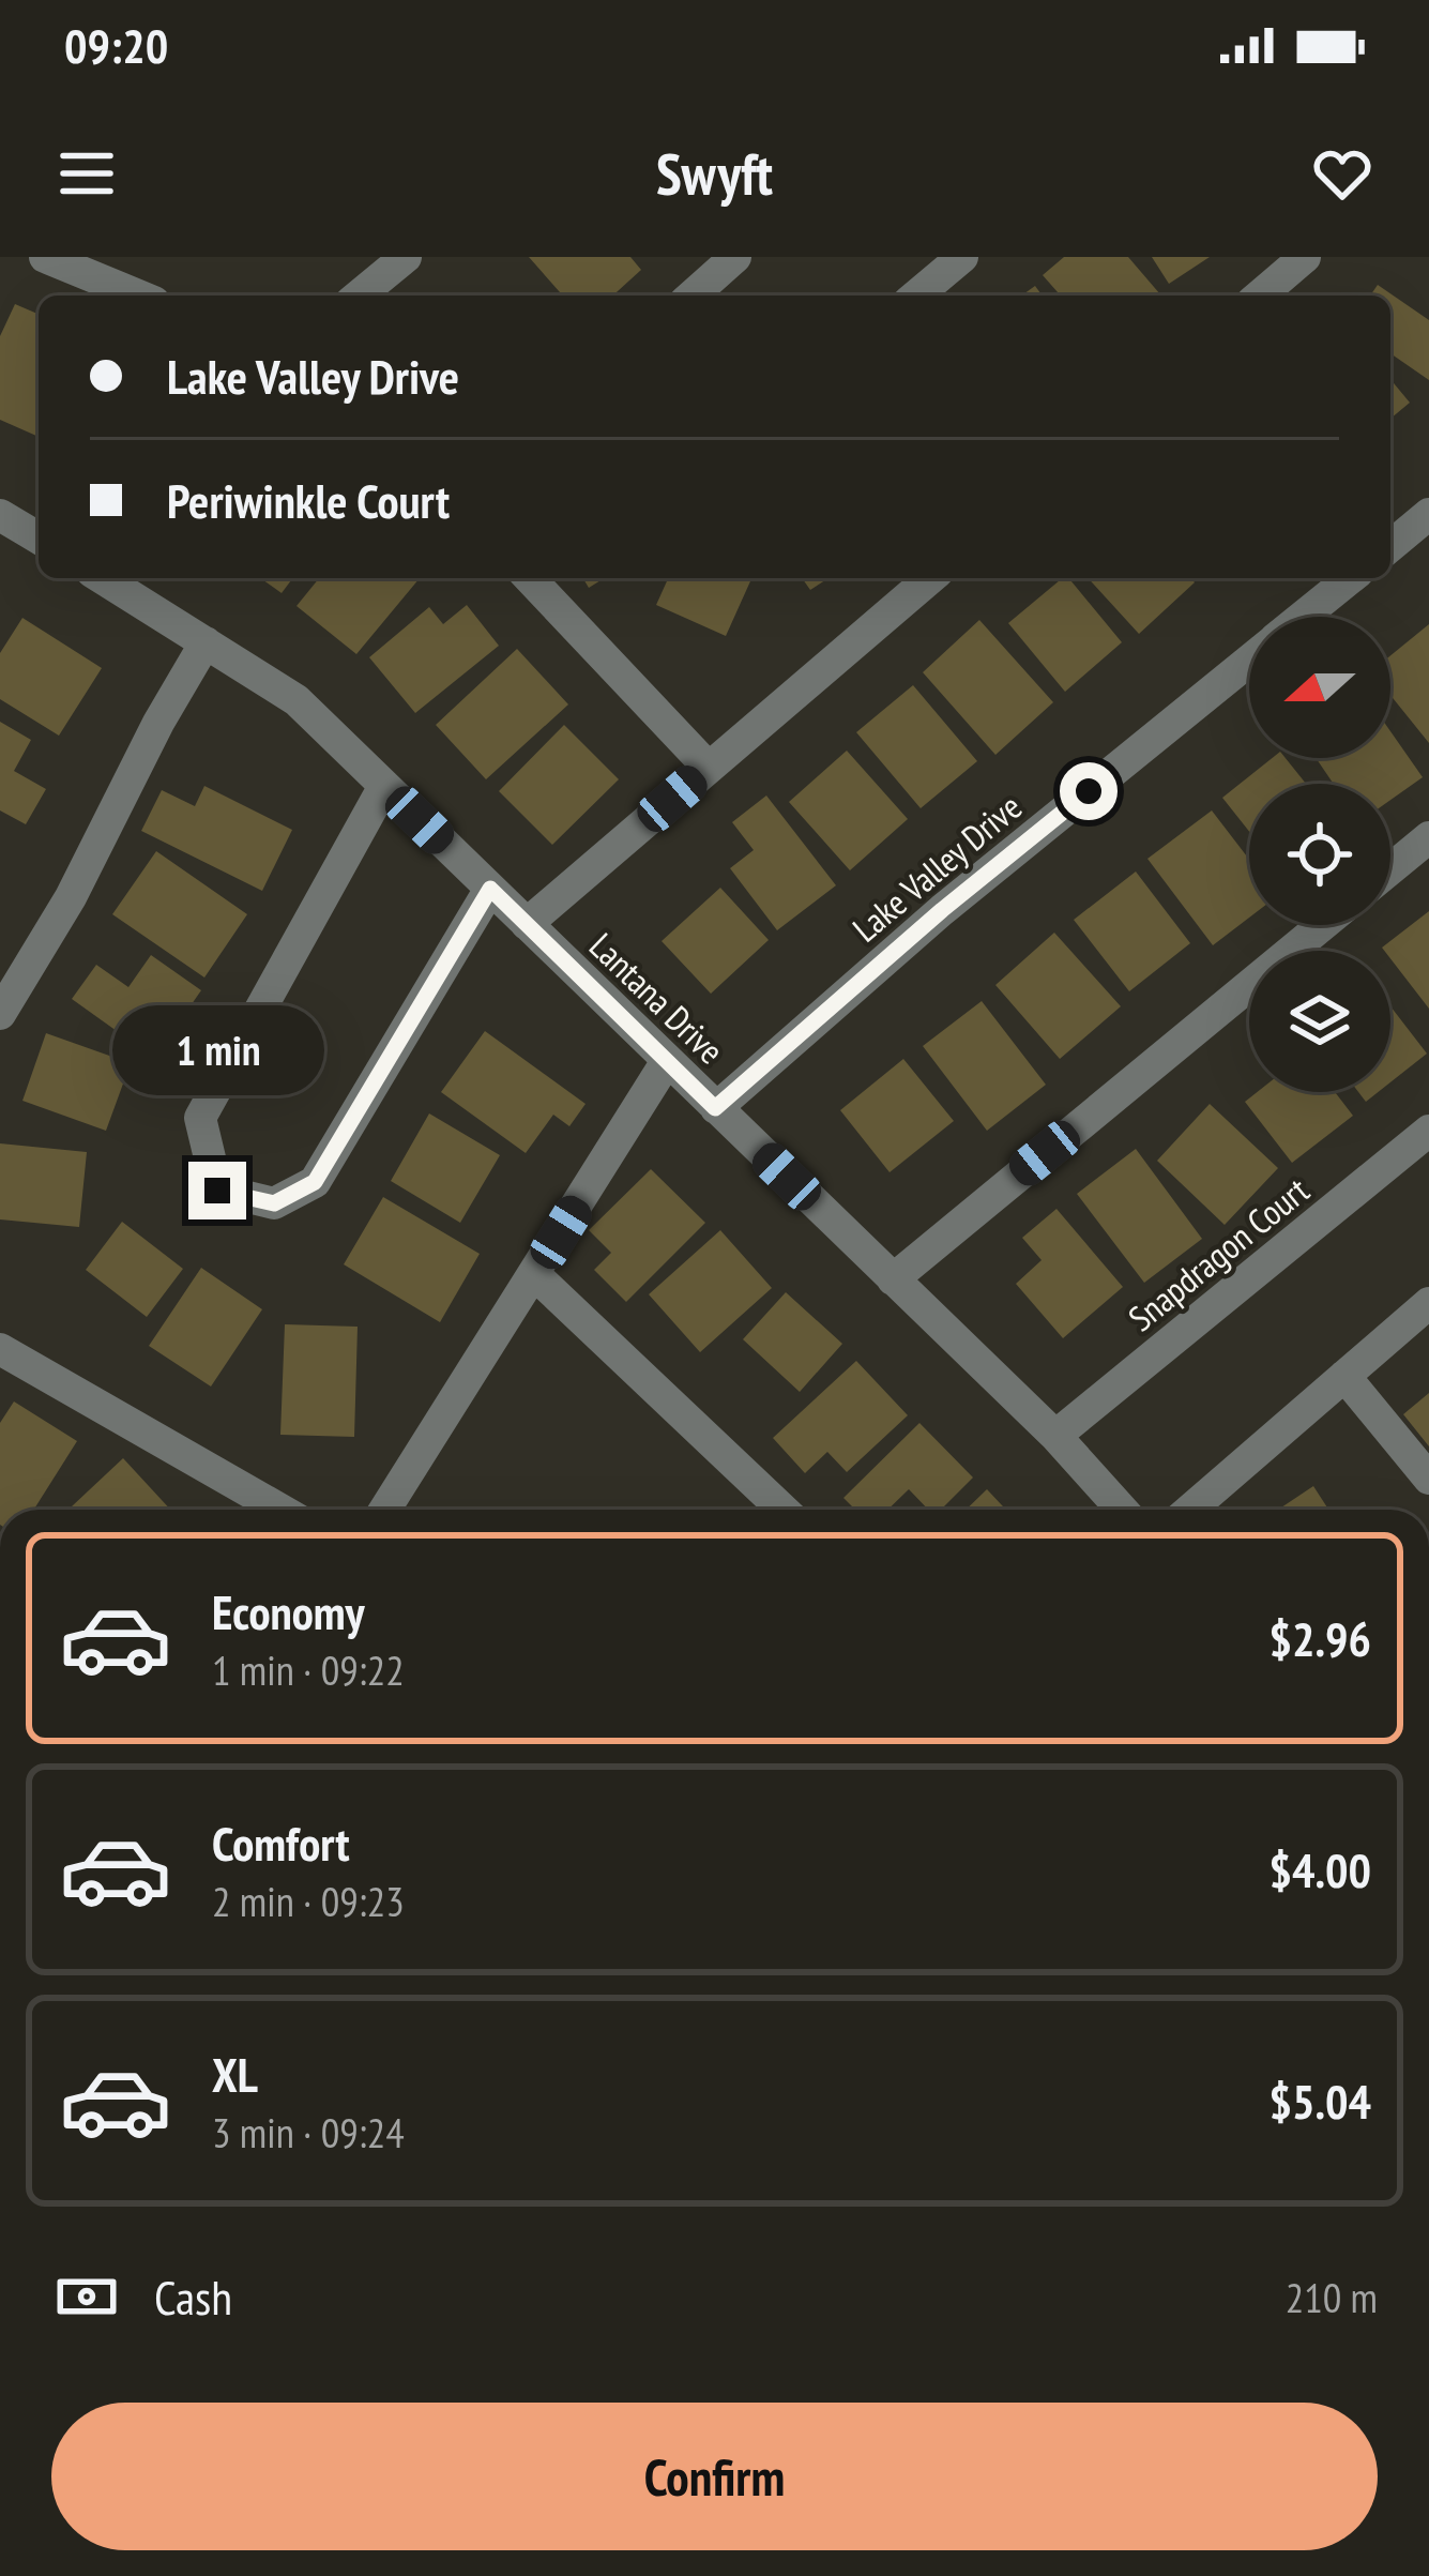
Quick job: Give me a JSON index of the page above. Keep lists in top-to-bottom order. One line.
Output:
{"streets":{"street":["Lake Valley Drive","Lantana Drive","Snapdragon Court"]},"crossings":[["Lake Valley Drive","Lantana Drive"],["Lantana Drive","Snapdragon Court"]],"north":"left","page":{"status":"09:20","header":"Swyft","banner":["Lake Valley Drive","Periwinkle Court"],"bubble":"1 min","list":[{"name":"Economy","note":"1 min · 09:22","value":"$2.96"},{"name":"Comfort","note":"2 min · 09:23","value":"$4.00"},{"name":"XL","note":"3 min · 09:24","value":"$5.04"}],"pay":["Cash","210 m"],"buttons":"Confirm"}}
